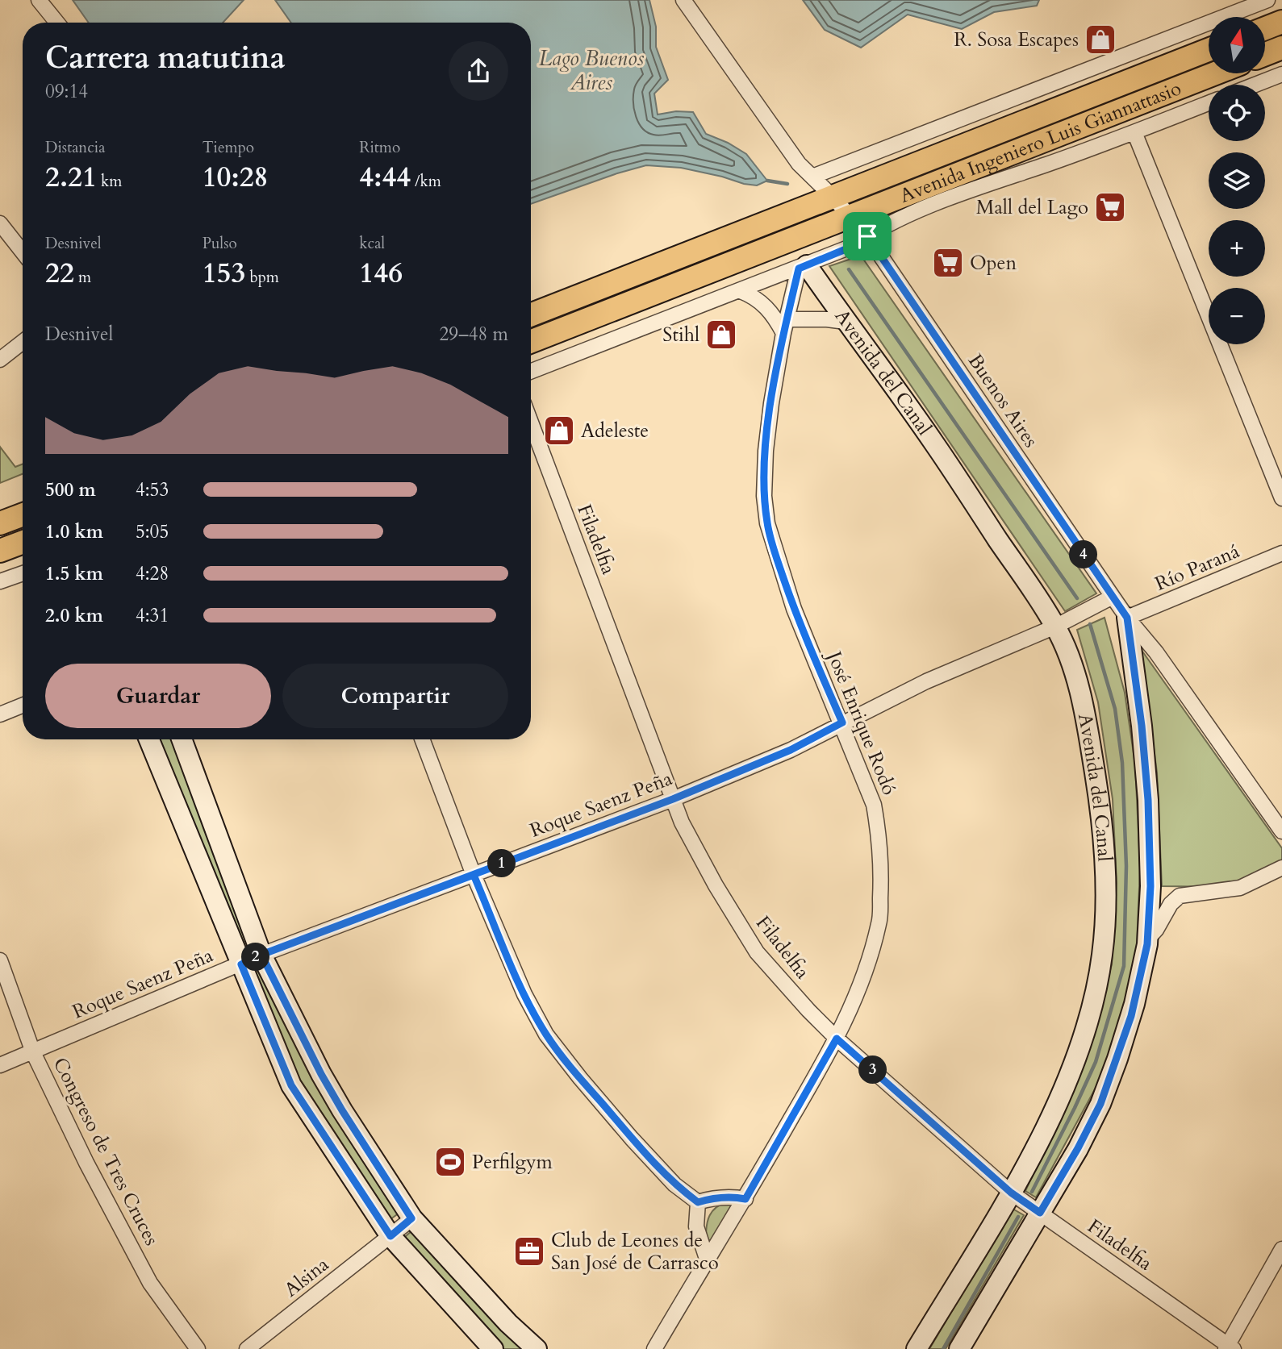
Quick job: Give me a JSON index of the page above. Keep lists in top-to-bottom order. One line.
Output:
{"streets":{"main road":["Avenida Ingeniero Luis Giannattasio"],"street":["Avenida del Canal","Buenos Aires","Filadelfia","Río Paraná","José Enrique Rodó","Roque Saenz Peña","Congreso de Tres Cruces","Alsina"]},"crossings":[["Avenida Ingeniero Luis Giannattasio","Avenida del Canal"],["Avenida Ingeniero Luis Giannattasio","Buenos Aires"],["Avenida Ingeniero Luis Giannattasio","José Enrique Rodó"],["Avenida del Canal","Filadelfia"],["Avenida del Canal","José Enrique Rodó"],["Avenida del Canal","Roque Saenz Peña"],["Buenos Aires","Río Paraná"],["Buenos Aires","Roque Saenz Peña"],["Filadelfia","José Enrique Rodó"],["Filadelfia","Roque Saenz Peña"],["José Enrique Rodó","Roque Saenz Peña"],["Roque Saenz Peña","Congreso de Tres Cruces"]],"water":["Lago Buenos Aires"],"places":{"shop":["R. Sosa Escapes","Stihl","Adeleste"],"supermarket":["Mall del Lago","Open"],"sports":["Perfilgym"],"office":["Club de Leones de San José de Carrasco"]},"north":"top","page":{"map_buttons":["+","−"],"heading":["Carrera matutina","09:14"],"stats":[["Distancia","2.21 km"],["Tiempo","10:28"],["Ritmo","4:44 /km"],["Desnivel","22 m"],["Pulso","153 bpm"],["kcal","146"]],"chart":["Desnivel","29–48 m"],"list":[{"name":"500 m","note":"4:53"},{"name":"1.0 km","note":"5:05"},{"name":"1.5 km","note":"4:28"},{"name":"2.0 km","note":"4:31"}],"pins":["4","1","2","3"],"buttons":["Guardar","Compartir"]}}
